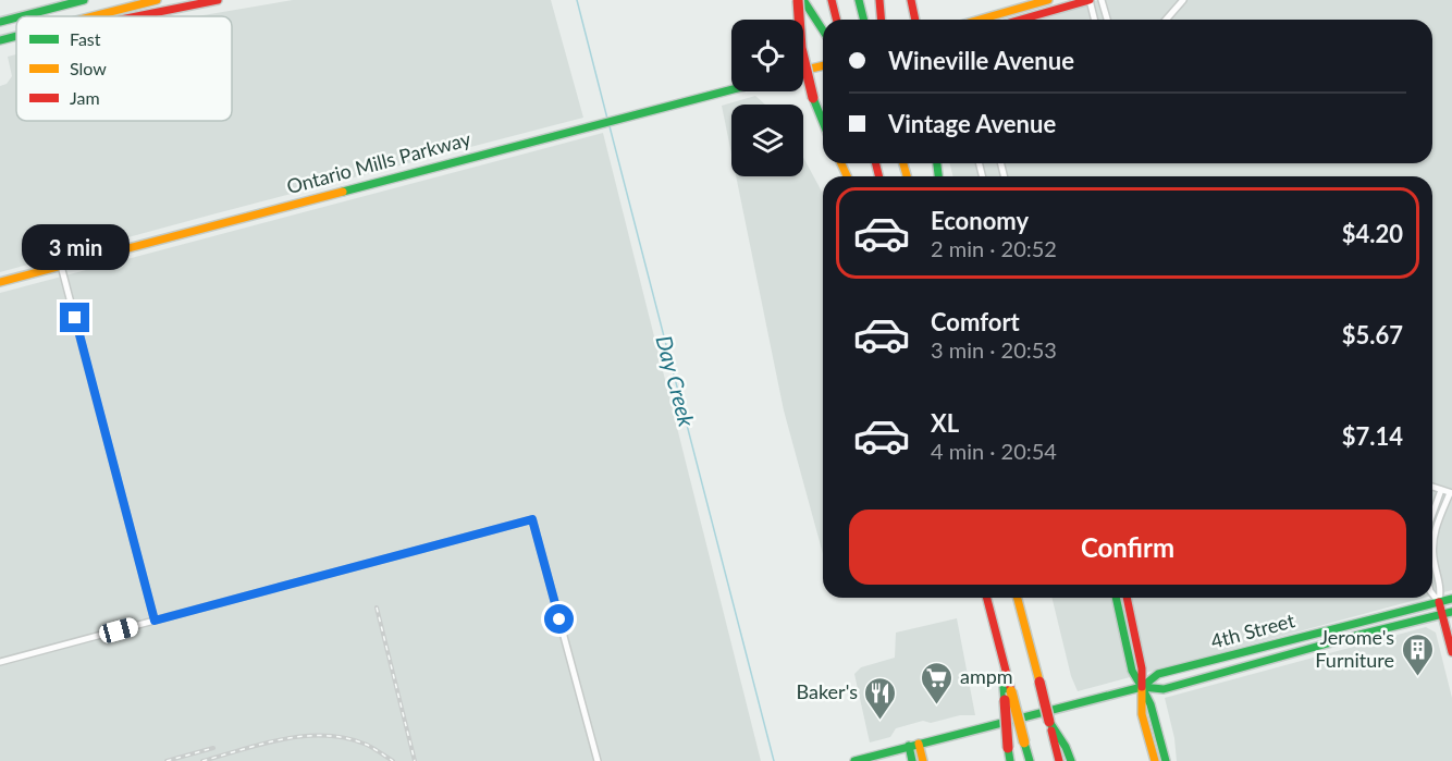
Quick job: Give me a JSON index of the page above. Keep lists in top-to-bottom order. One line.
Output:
{"streets":{"main road":["Ontario Mills Parkway","4th Street"]},"water":["Day Creek"],"places":{"building":["Jerome's Furniture"],"supermarket":["ampm"],"restaurant":["Baker's"]},"legend":["Fast","Slow","Jam"],"page":{"banner":["Wineville Avenue","Vintage Avenue"],"list":[{"name":"Economy","note":"2 min · 20:52","value":"$4.20"},{"name":"Comfort","note":"3 min · 20:53","value":"$5.67"},{"name":"XL","note":"4 min · 20:54","value":"$7.14"}],"bubble":"3 min","buttons":"Confirm"}}
